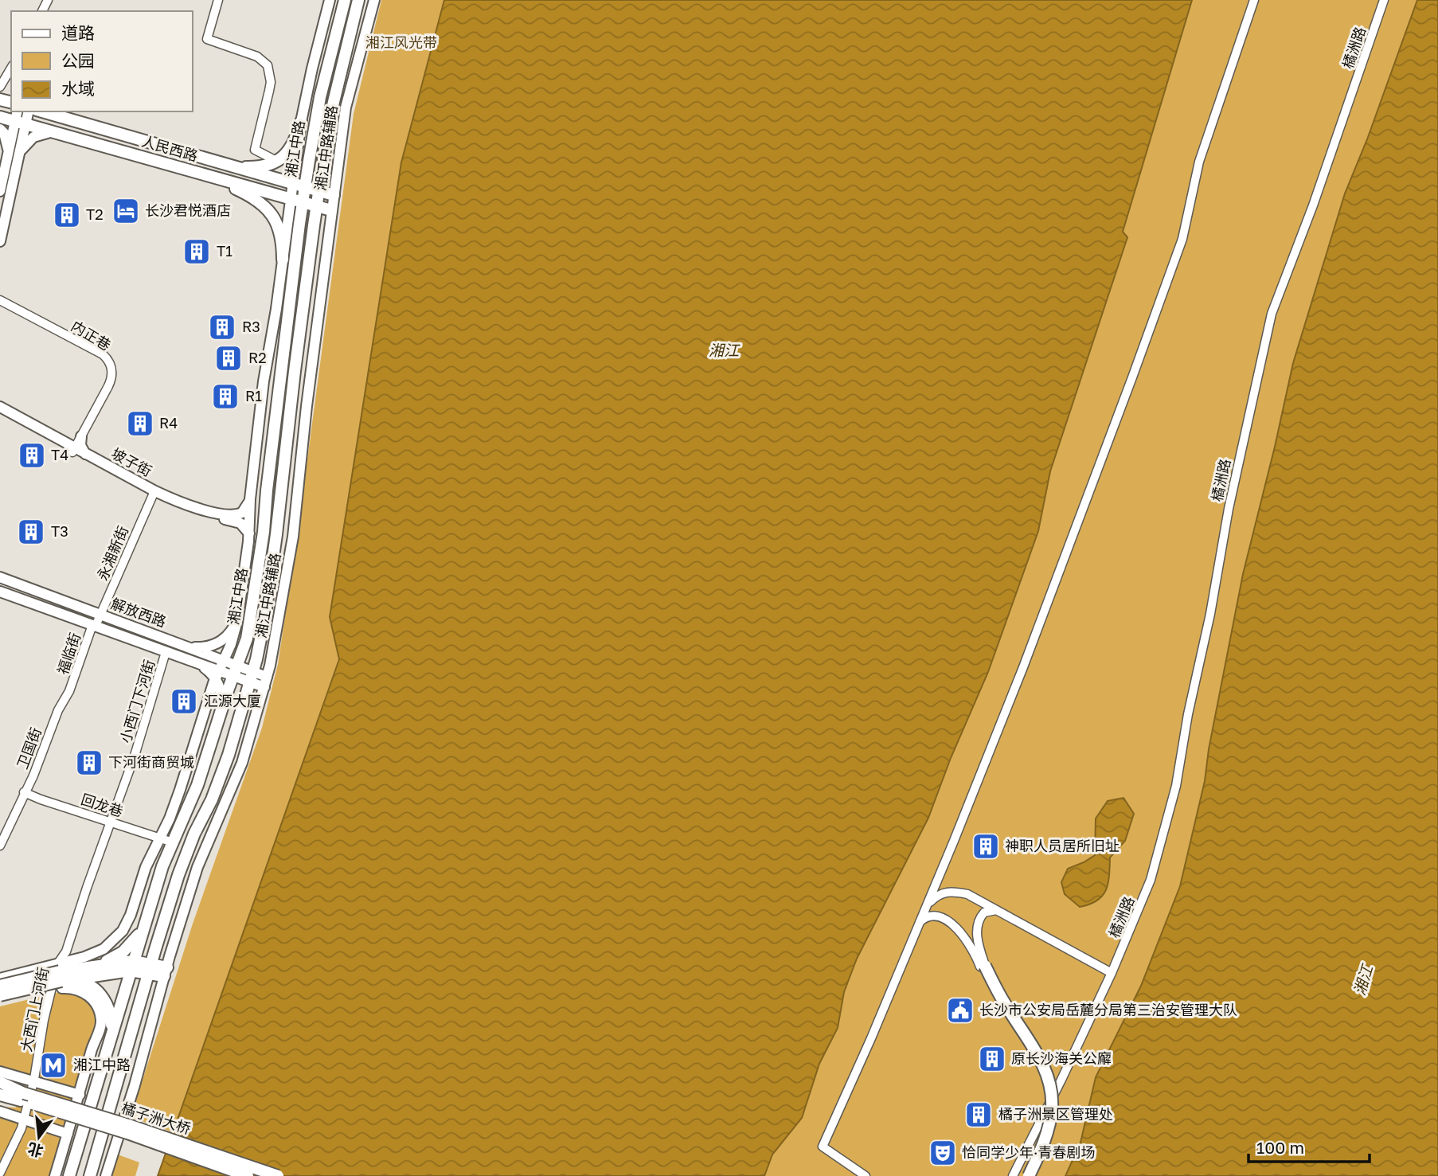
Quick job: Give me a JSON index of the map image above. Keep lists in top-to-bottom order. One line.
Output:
{"streets":{"main road":["人民西路","湘江中路","橘子洲大桥"],"street":["橘洲路","湘江中路辅路","内正巷","坡子街","永湘新街","解放西路","福临街","小西门下河街","卫国街","回龙巷","大西门上河街"]},"crossings":[["湘江中路辅路","人民西路"],["湘江中路辅路","坡子街"],["湘江中路辅路","解放西路"],["湘江中路辅路","回龙巷"],["湘江中路辅路","大西门上河街"],["人民西路","湘江中路"],["湘江中路","解放西路"],["湘江中路","回龙巷"],["内正巷","坡子街"],["坡子街","永湘新街"],["永湘新街","解放西路"],["永湘新街","福临街"],["解放西路","福临街"],["解放西路","小西门下河街"],["福临街","卫国街"],["小西门下河街","回龙巷"],["小西门下河街","大西门上河街"],["卫国街","回龙巷"],["回龙巷","大西门上河街"]],"water":["湘江"],"parks":["湘江风光带"],"places":{"hotel":["长沙君悦酒店"],"building":["T2","T1","R3","R2","R1","R4","T4","T3","汇源大厦","下河街商贸城","神职人员居所旧址","原长沙海关公廨","橘子洲景区管理处"],"public building":["长沙市公安局岳麓分局第三治安管理大队"],"metro station":["湘江中路"],"theatre":["恰同学少年·青春剧场"]},"legend":["道路","公园","水域"],"scale_bar":"100 m","north":"bottom"}
